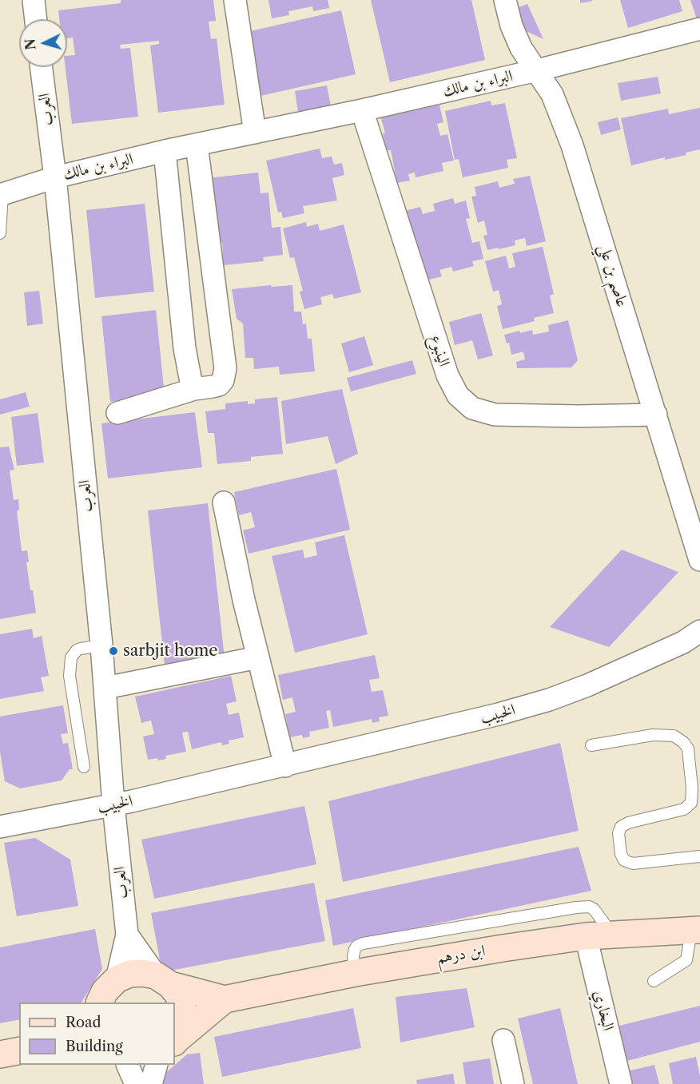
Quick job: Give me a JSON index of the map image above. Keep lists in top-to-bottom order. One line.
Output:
{"streets":{"street":["البراء بن مالك","العرب","عاصم بن علي","الينبوع","الخبيب","ابن درهم","البخاري"]},"crossings":[["البراء بن مالك","العرب"],["البراء بن مالك","عاصم بن علي"],["البراء بن مالك","الينبوع"],["العرب","الخبيب"],["العرب","ابن درهم"],["عاصم بن علي","الينبوع"],["ابن درهم","البخاري"]],"places":["sarbjit home"],"legend":["Road","Building"],"north":"left"}
